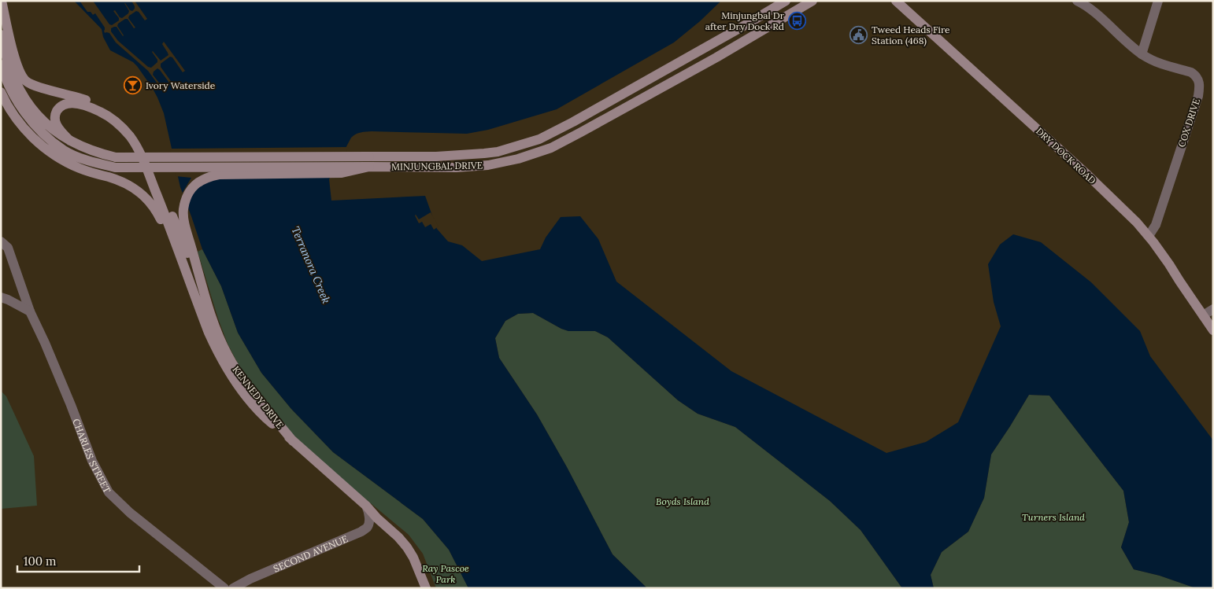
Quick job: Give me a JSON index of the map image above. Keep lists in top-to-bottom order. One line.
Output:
{"streets":{"main road":["DRY DOCK ROAD","MINJUNGBAL DRIVE","KENNEDY DRIVE"],"street":["COX DRIVE","CHARLES STREET","SECOND AVENUE"]},"crossings":[["COX DRIVE","DRY DOCK ROAD"],["KENNEDY DRIVE","SECOND AVENUE"]],"water":["Terranora Creek"],"parks":["Boyds Island","Turners Island","Ray Pascoe Park"],"places":{"bus stop":["Minjungbal Dr after Dry Dock Rd"],"public building":["Tweed Heads Fire Station (468)"],"bar":["Ivory Waterside"]},"scale_bar":"100 m"}
